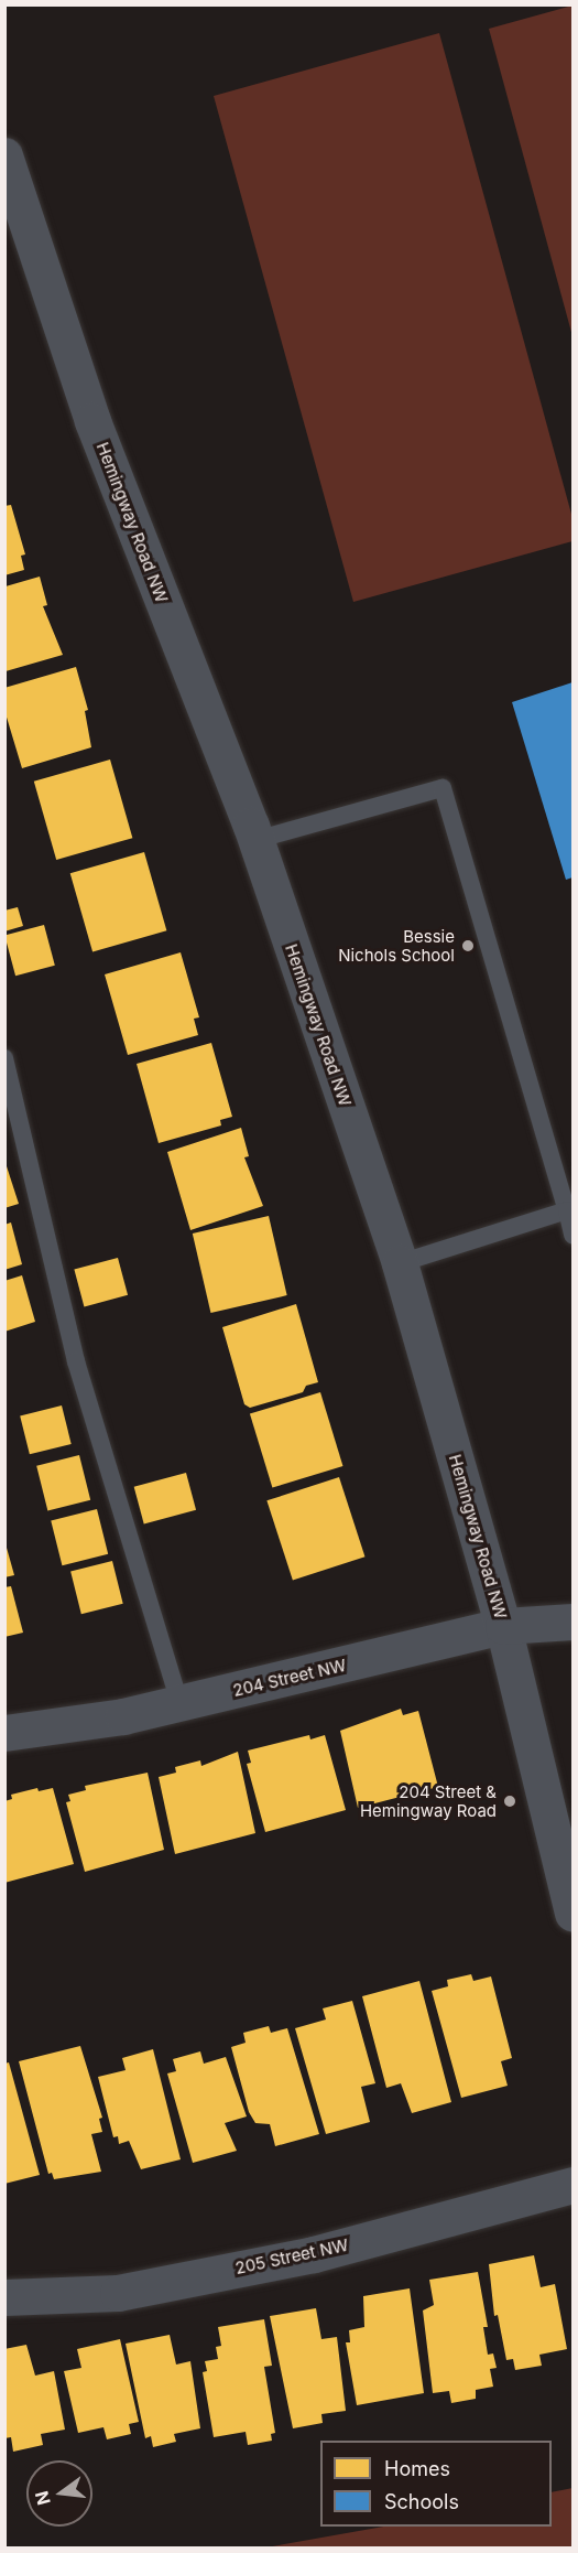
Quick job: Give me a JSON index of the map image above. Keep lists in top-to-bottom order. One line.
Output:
{"streets":{"street":["Hemingway Road NW","204 Street NW","205 Street NW"]},"crossings":[["Hemingway Road NW","204 Street NW"]],"places":["Bessie Nichols School","204 Street & Hemingway Road"],"legend":["Homes","Schools"],"north":"left"}
